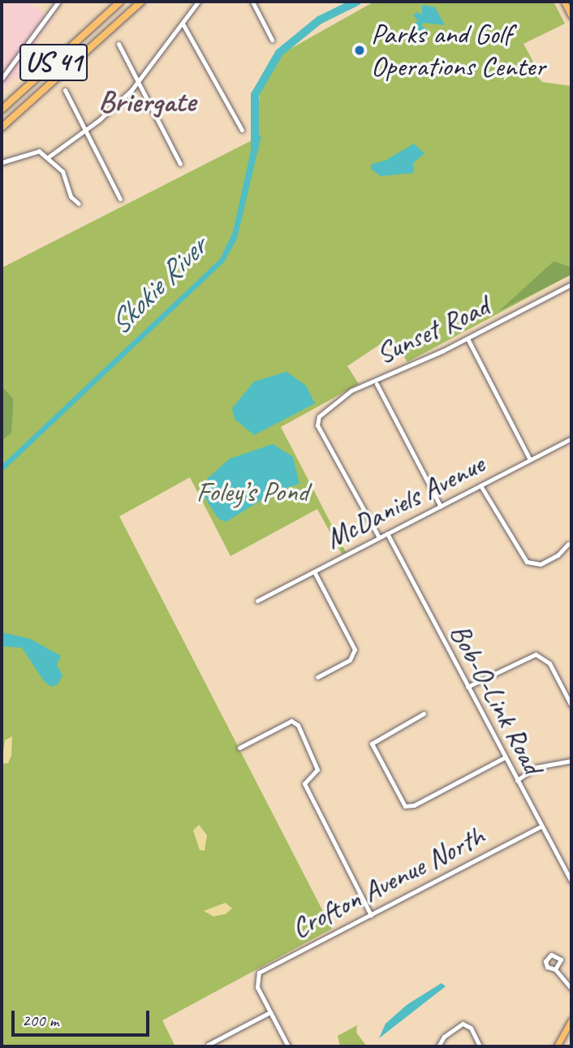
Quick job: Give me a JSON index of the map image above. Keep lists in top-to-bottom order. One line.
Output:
{"streets":{"highway":["US 41"],"street":["Sunset Road","McDaniels Avenue","Bob-O-Link Road","Crofton Avenue North"]},"crossings":[["Sunset Road","McDaniels Avenue"],["McDaniels Avenue","Bob-O-Link Road"],["Bob-O-Link Road","Crofton Avenue North"]],"districts":["Briergate"],"water":["Skokie River"],"parks":["Foley’s Pond"],"places":["Parks and Golf Operations Center"],"scale_bar":"200 m"}
